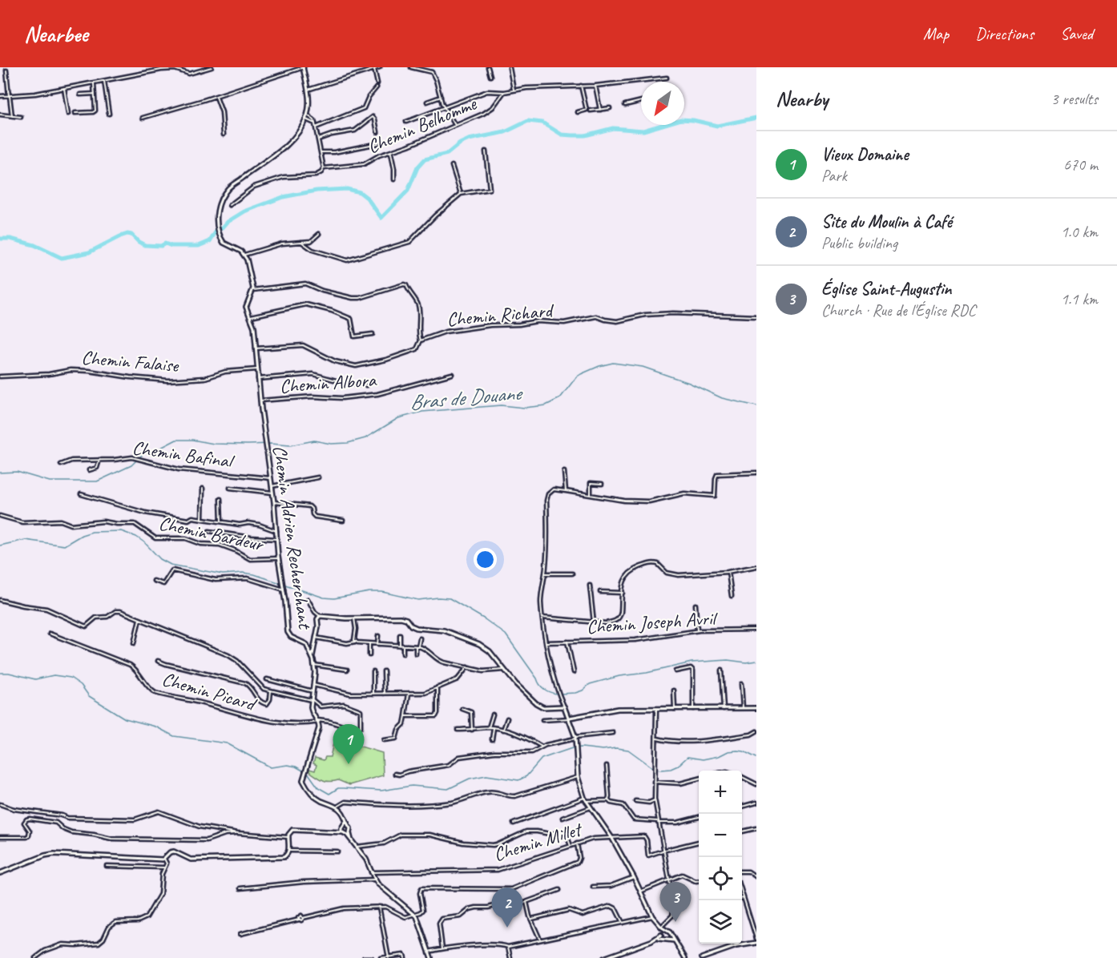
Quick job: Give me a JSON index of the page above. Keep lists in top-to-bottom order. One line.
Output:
{"streets":{"main road":["Chemin Adrien Recherchant"],"street":["Chemin Belhomme","Chemin Richard","Chemin Falaise","Chemin Albora","Chemin Bafinal","Chemin Bardeur","Chemin Joseph Avril","Chemin Picard","Chemin Millet"]},"crossings":[["Chemin Richard","Chemin Adrien Recherchant"],["Chemin Falaise","Chemin Adrien Recherchant"],["Chemin Albora","Chemin Adrien Recherchant"],["Chemin Bafinal","Chemin Adrien Recherchant"],["Chemin Bardeur","Chemin Adrien Recherchant"],["Chemin Adrien Recherchant","Chemin Picard"]],"water":["Bras de Douane"],"north":"bottom left","page":{"header":"Nearbee","nav":["Map","Directions","Saved"],"heading":["Nearby","3 results"],"list":[{"mark":"1","name":"Vieux Domaine","note":"Park","value":"670 m"},{"mark":"2","name":"Site du Moulin à Café","note":"Public building","value":"1.0 km"},{"mark":"3","name":"Église Saint-Augustin","note":"Church · Rue de l'Église RDC","value":"1.1 km"}],"pins":["1","3","2"],"map_buttons":["+","−"]}}
